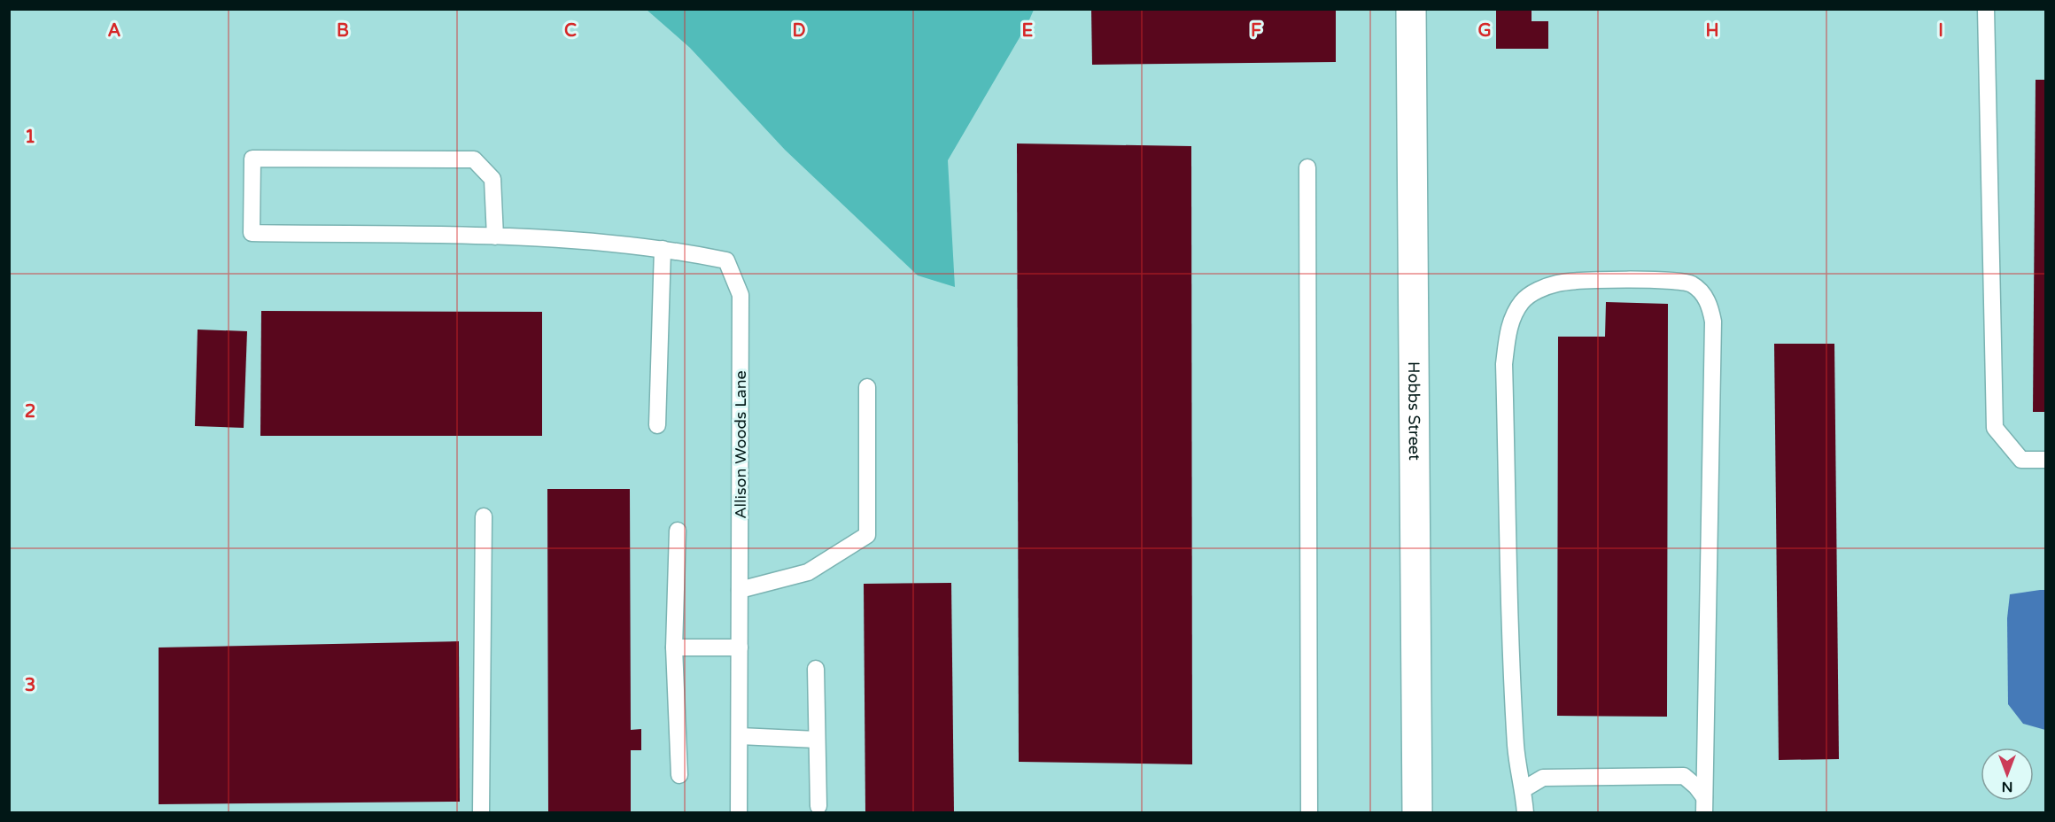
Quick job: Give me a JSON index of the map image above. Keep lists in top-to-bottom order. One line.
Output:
{"streets":{"street":["Hobbs Street"],"lane":["Allison Woods Lane"]},"north":"bottom","grid":{"columns":["A","B","C","D","E","F","G","H","I"],"rows":["1","2","3"]}}
